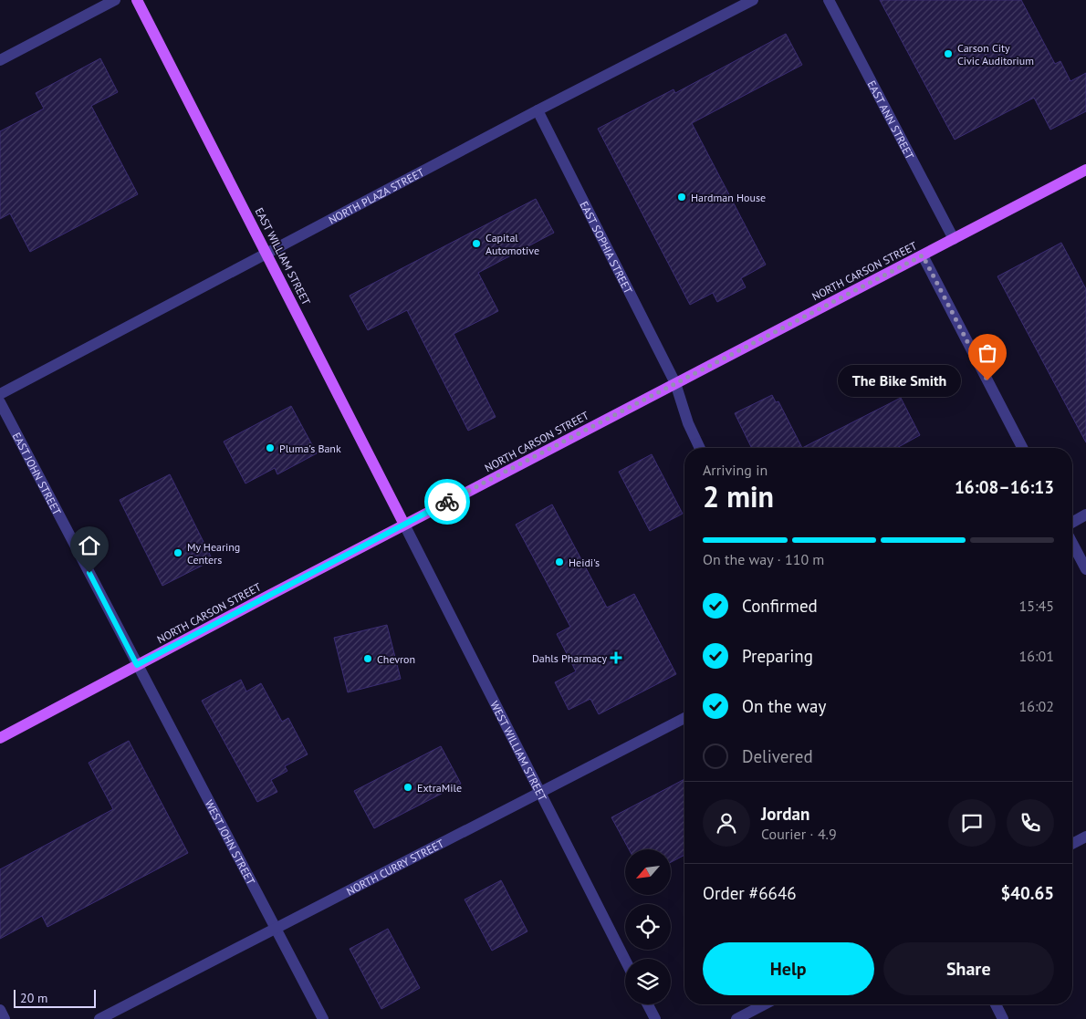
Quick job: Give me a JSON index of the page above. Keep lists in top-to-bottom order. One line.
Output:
{"streets":{"main road":["EAST WILLIAM STREET","NORTH CARSON STREET"],"street":["EAST ANN STREET","NORTH PLAZA STREET","EAST SOPHIA STREET","EAST JOHN STREET","WEST WILLIAM STREET","WEST JOHN STREET","NORTH CURRY STREET"]},"crossings":[["EAST ANN STREET","NORTH CARSON STREET"],["NORTH PLAZA STREET","EAST SOPHIA STREET"],["NORTH PLAZA STREET","EAST WILLIAM STREET"],["EAST SOPHIA STREET","NORTH CARSON STREET"],["EAST WILLIAM STREET","NORTH CARSON STREET"],["EAST WILLIAM STREET","WEST WILLIAM STREET"],["NORTH CARSON STREET","EAST JOHN STREET"],["NORTH CARSON STREET","WEST WILLIAM STREET"],["NORTH CARSON STREET","WEST JOHN STREET"],["EAST JOHN STREET","WEST JOHN STREET"],["WEST WILLIAM STREET","NORTH CURRY STREET"],["WEST JOHN STREET","NORTH CURRY STREET"]],"places":{"other":["Carson City Civic Auditorium","Hardman House","Capital Automotive","The Bike Smith","Pluma's Bank","My Hearing Centers","Heidi's","Chevron","ExtraMile"],"health":["Dahls Pharmacy"]},"scale_bar":"20 m","north":"bottom left","page":{"bubble":"The Bike Smith","heading":["2 min","Arriving in","16:08–16:13"],"panel":["Jordan","Courier · 4.9","Order #6646","$40.65"],"bar":"On the way · 110 m","list":[["Confirmed","15:45"],["Preparing","16:01"],["On the way","16:02"],"Delivered"],"buttons":["Help","Share"],"scale":"20 m"}}
